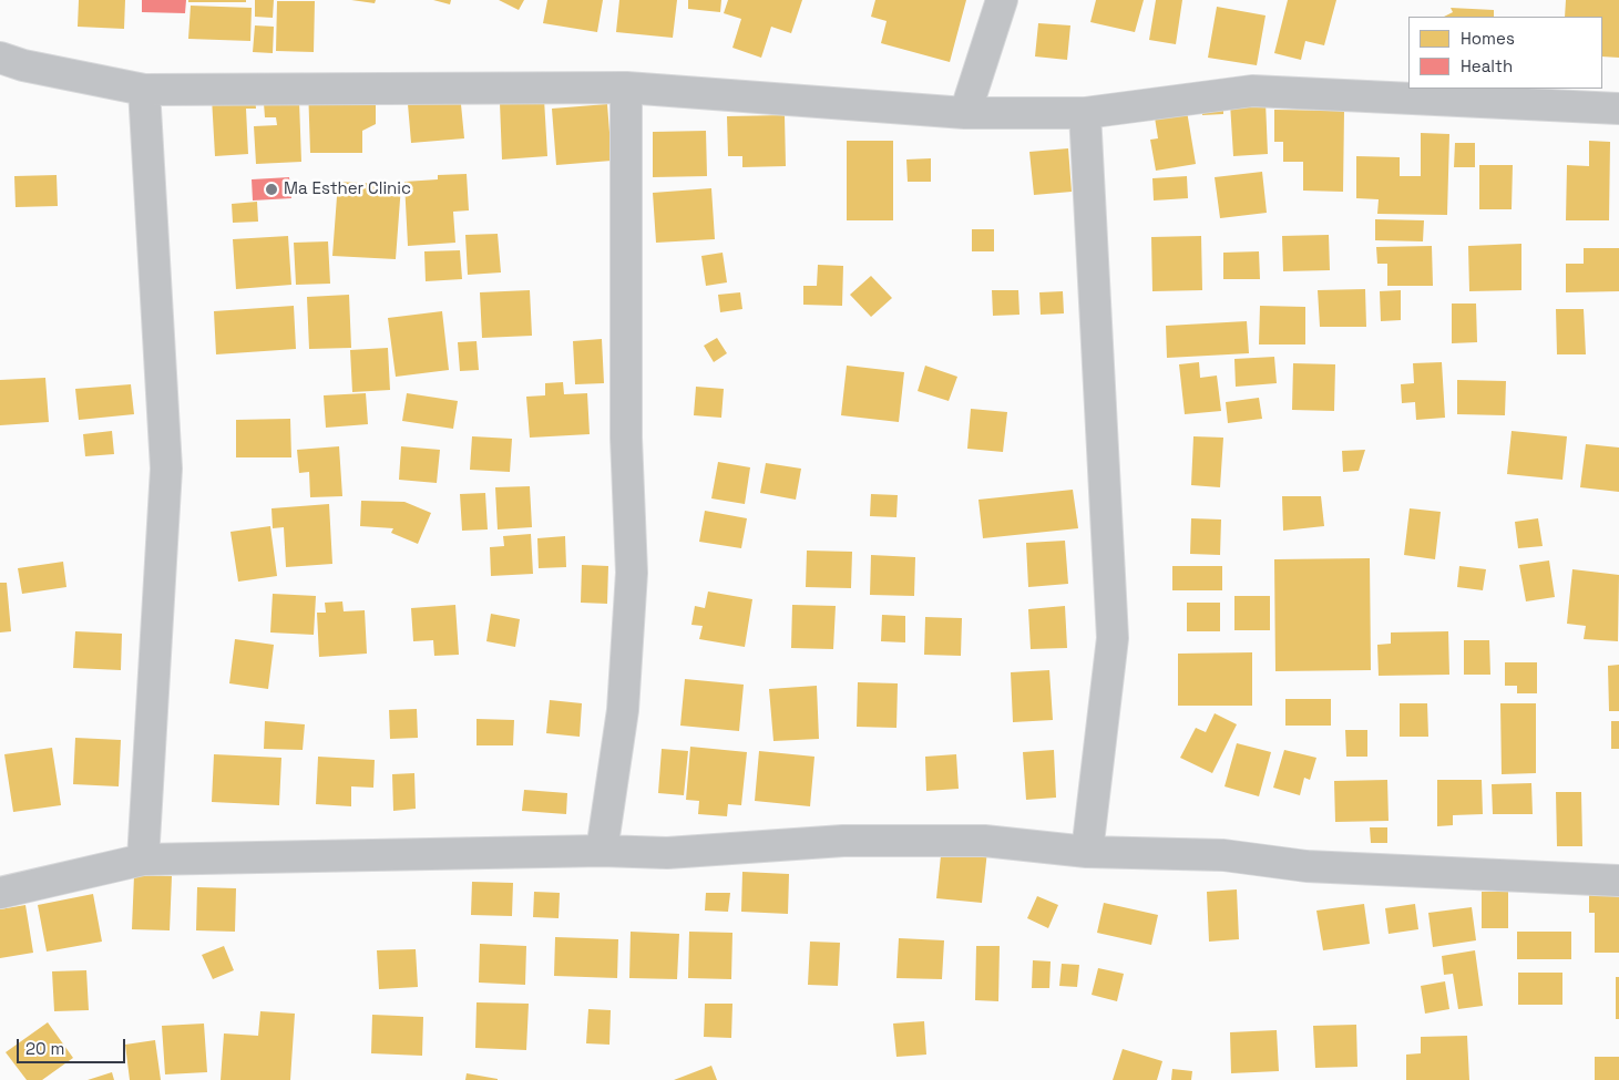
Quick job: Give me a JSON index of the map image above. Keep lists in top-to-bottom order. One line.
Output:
{"places":["Ma Esther Clinic"],"legend":["Homes","Health"],"scale_bar":"20 m"}
